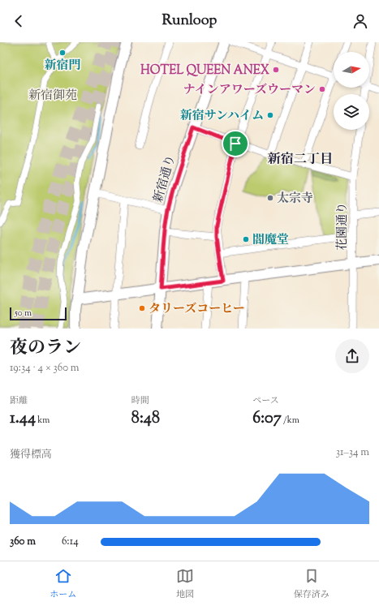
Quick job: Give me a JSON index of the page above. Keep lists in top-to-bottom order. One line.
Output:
{"streets":{"street":["新宿通り","花園通り"]},"districts":["新宿二丁目"],"parks":["新宿御苑"],"places":["新宿門","HOTEL QUEEN ANEX","ナインアワーズウーマン","新宿サンハイム","太宗寺","閻魔堂","タリーズコーヒー"],"scale_bar":"50 m","north":"right","page":{"header":"Runloop","scale":"50 m","heading":["夜のラン","19:34 · 4 × 360 m"],"stats":[["距離","1.44 km"],["時間","8:48"],["ペース","6:07 /km"]],"chart":["獲得標高","31–34 m"],"list":[{"name":"360 m","note":"6:14"}],"tabs":["ホーム","地図","保存済み"]}}
